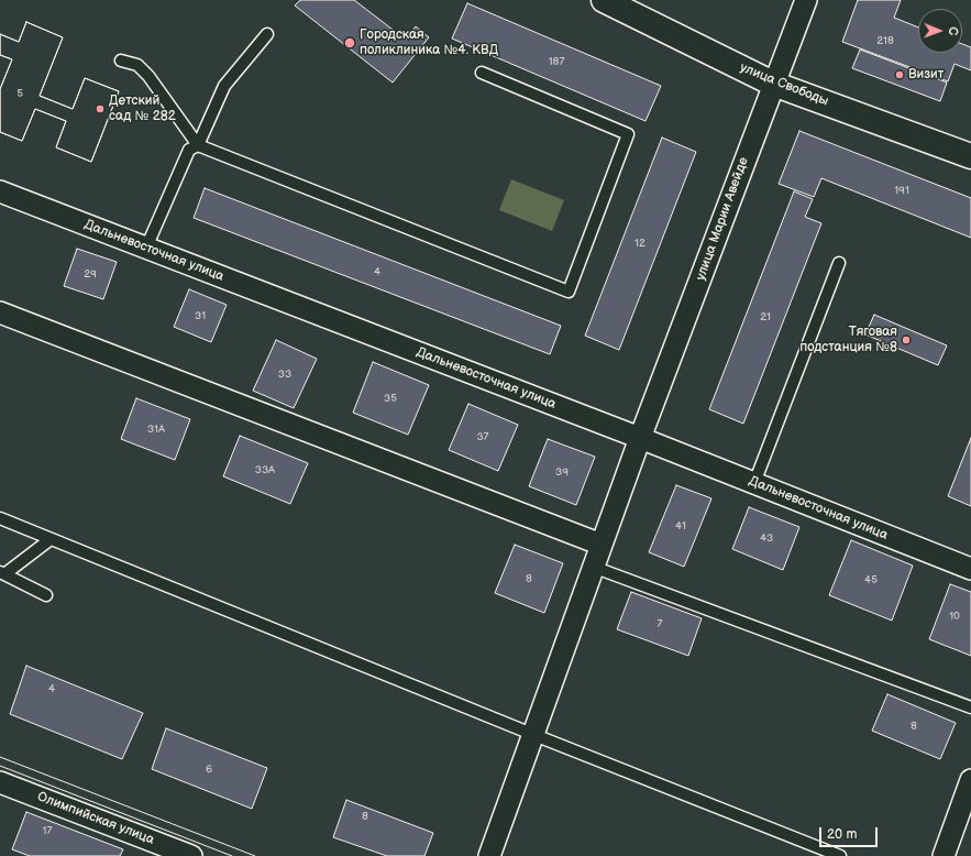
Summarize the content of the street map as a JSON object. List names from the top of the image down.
{
  "streets": {
    "street": [
      "улица Свободы",
      "улица Марии Авейде",
      "Дальневосточная улица",
      "Олимпийская улица"
    ]
  },
  "crossings": [
    ["улица Свободы", "улица Марии Авейде"],
    ["улица Марии Авейде", "Дальневосточная улица"]
  ],
  "places": [
    "Городская поликлиника №4. КВД",
    "Визит",
    "Детский сад № 282",
    "Тяговая подстанция №8"
  ],
  "house_numbers": [
    "218",
    "187",
    "5",
    "191",
    "12",
    "4",
    "29",
    "31",
    "21",
    "33",
    "35",
    "31А",
    "37",
    "33А",
    "39",
    "41",
    "43",
    "8",
    "45",
    "10",
    "7",
    "4",
    "8",
    "6",
    "8",
    "17"
  ],
  "scale_bar": "20 m",
  "north": "right"
}
